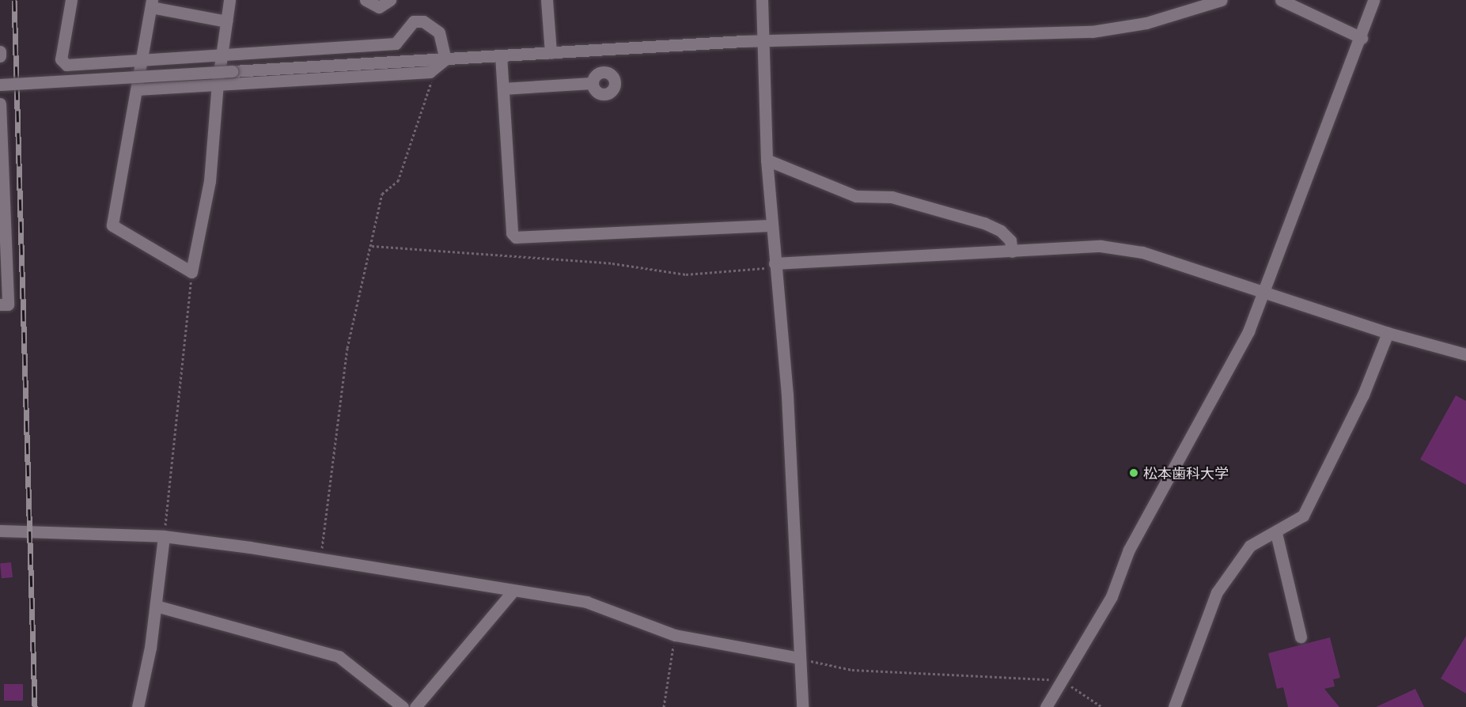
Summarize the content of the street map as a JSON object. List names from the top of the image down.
{
  "places": ["松本歯科大学"]
}
